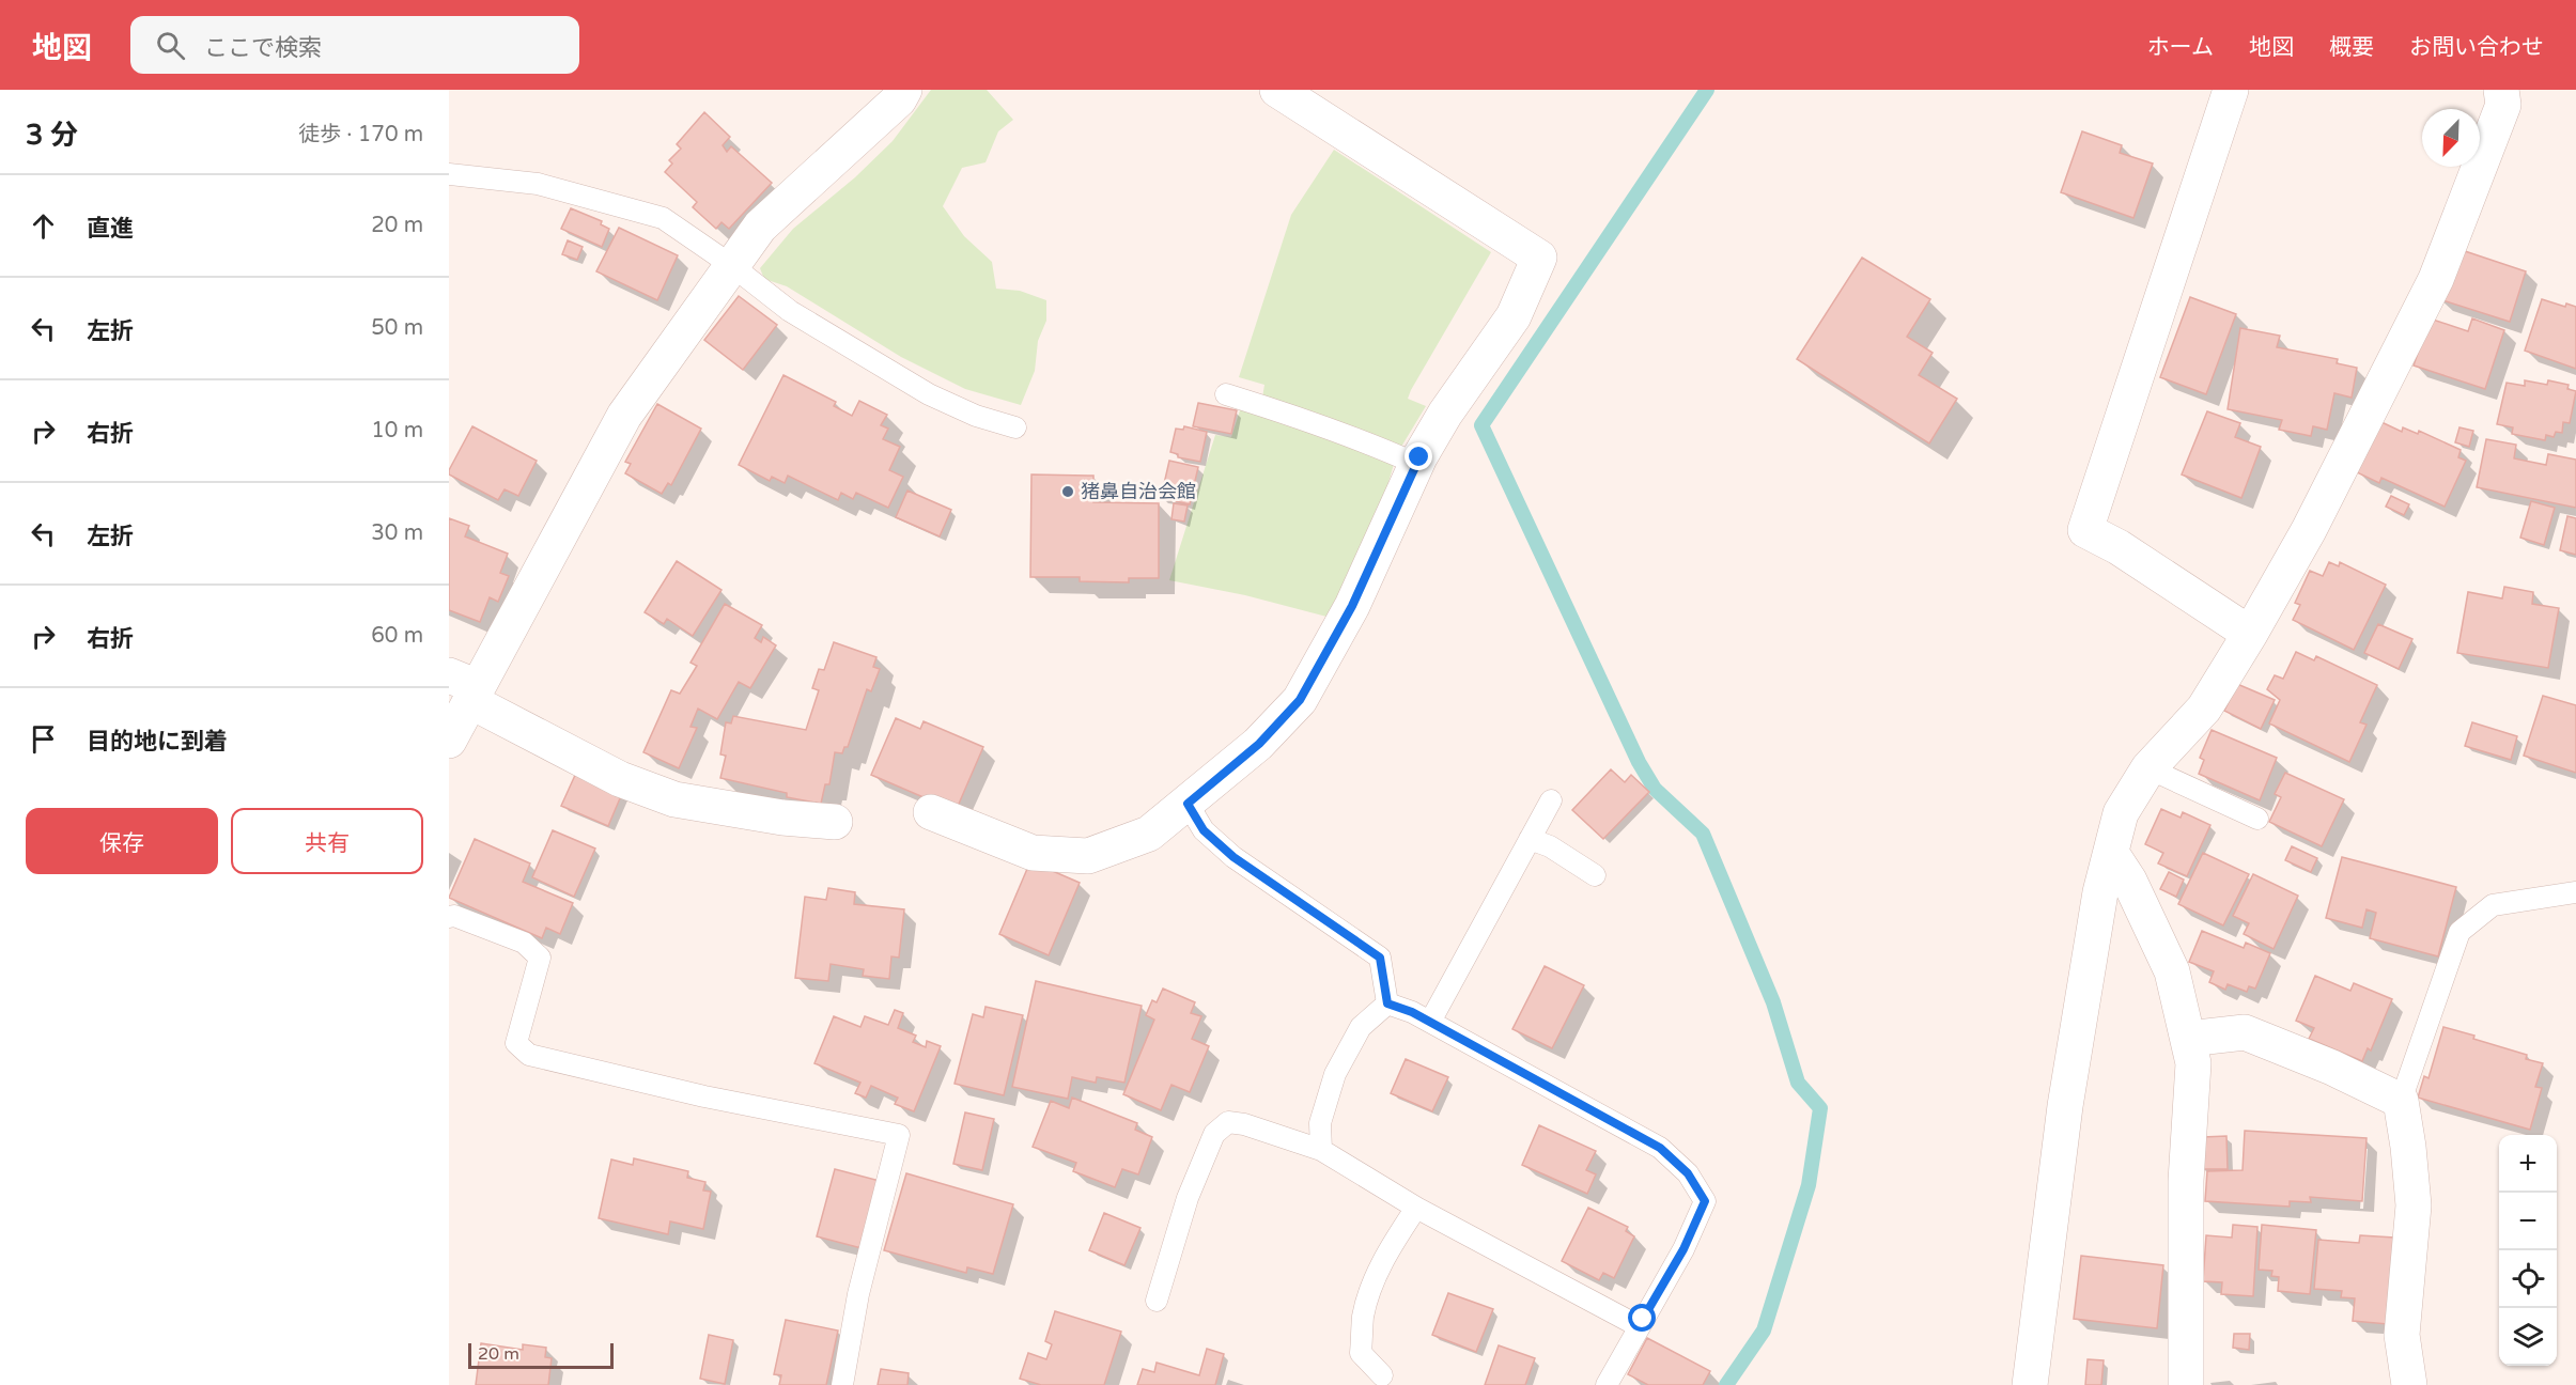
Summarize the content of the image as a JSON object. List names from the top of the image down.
{
  "places": ["猪鼻自治会館"],
  "scale_bar": "20 m",
  "north": "bottom left",
  "page": {
    "header": "地図",
    "search": "ここで検索",
    "nav": [
      "ホーム",
      "地図",
      "概要",
      "お問い合わせ"
    ],
    "heading": ["3 分", "徒歩 · 170 m"],
    "list": [
      ["直進", "20 m"],
      ["左折", "50 m"],
      ["右折", "10 m"],
      ["左折", "30 m"],
      ["右折", "60 m"],
      "目的地に到着"
    ],
    "buttons": ["保存", "共有"],
    "map_buttons": ["+", "−"],
    "scale": "20 m"
  }
}
